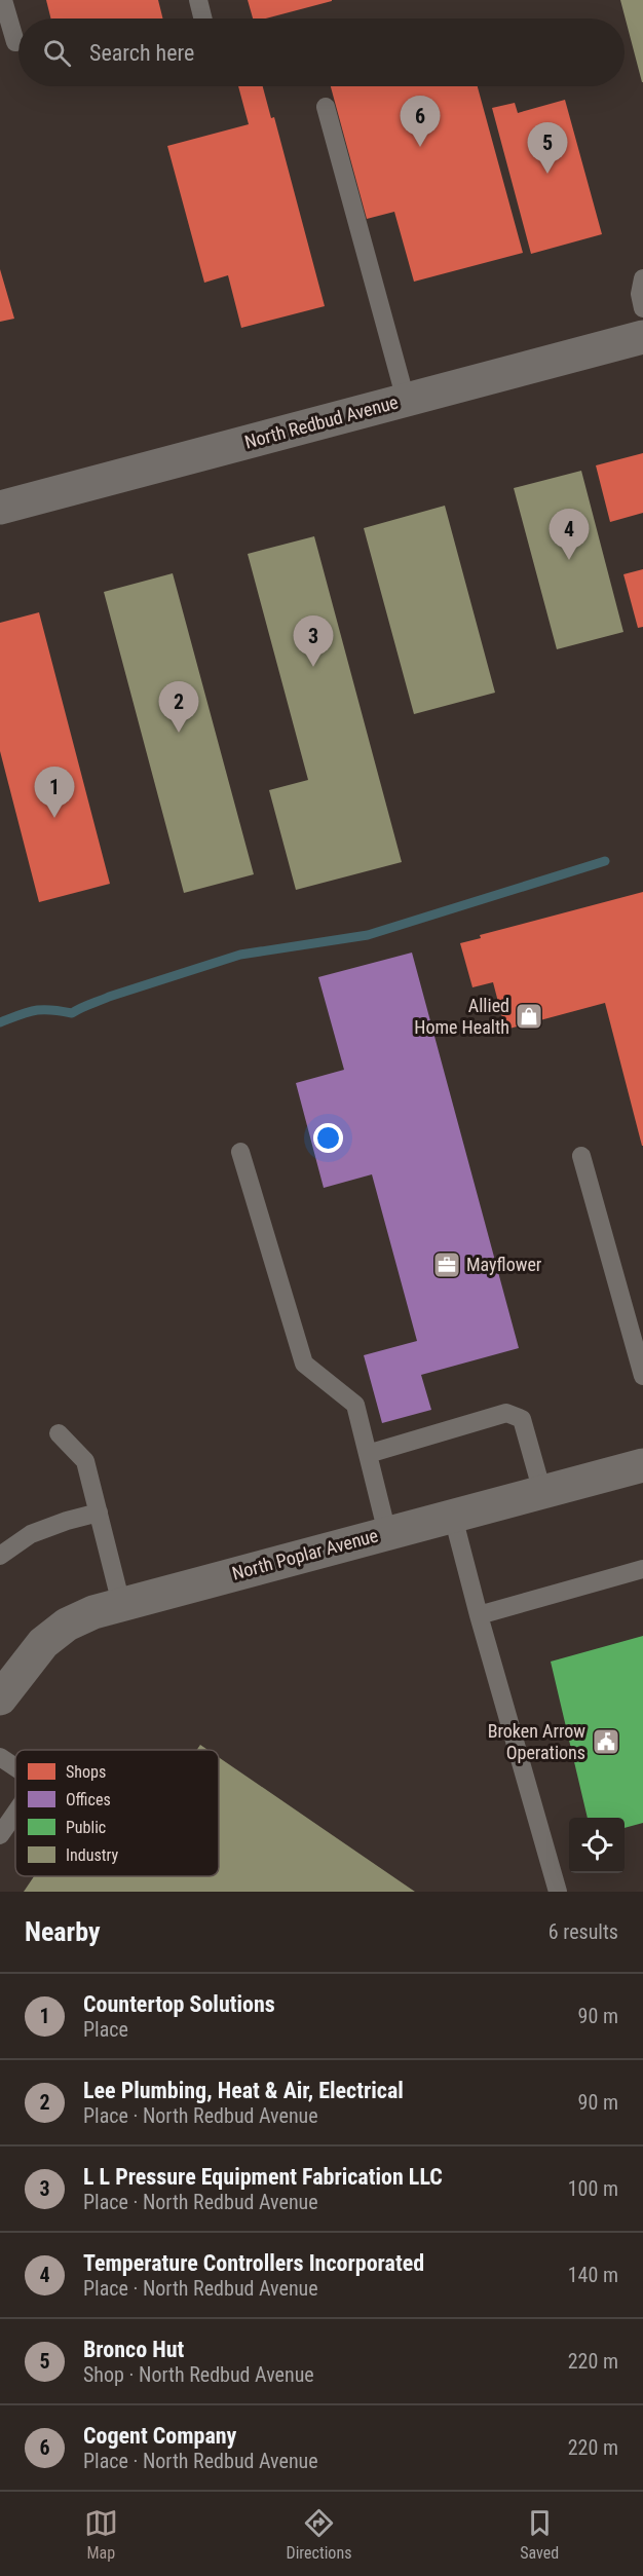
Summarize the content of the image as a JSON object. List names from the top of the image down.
{
  "streets": {
    "street": ["North Redbud Avenue", "North Poplar Avenue"]
  },
  "places": {
    "shop": ["Allied Home Health"],
    "office": ["Mayflower"],
    "public building": ["Broken Arrow Operations"]
  },
  "legend": [
    "Shops",
    "Offices",
    "Public",
    "Industry"
  ],
  "page": {
    "search": "Search here",
    "pins": [
      "6",
      "5",
      "4",
      "3",
      "2",
      "1"
    ],
    "heading": ["Nearby", "6 results"],
    "list": [
      {
        "mark": "1",
        "name": "Countertop Solutions",
        "note": "Place",
        "value": "90 m"
      },
      {
        "mark": "2",
        "name": "Lee Plumbing, Heat & Air, Electrical",
        "note": "Place · North Redbud Avenue",
        "value": "90 m"
      },
      {
        "mark": "3",
        "name": "L L Pressure Equipment Fabrication LLC",
        "note": "Place · North Redbud Avenue",
        "value": "100 m"
      },
      {
        "mark": "4",
        "name": "Temperature Controllers Incorporated",
        "note": "Place · North Redbud Avenue",
        "value": "140 m"
      },
      {
        "mark": "5",
        "name": "Bronco Hut",
        "note": "Shop · North Redbud Avenue",
        "value": "220 m"
      },
      {
        "mark": "6",
        "name": "Cogent Company",
        "note": "Place · North Redbud Avenue",
        "value": "220 m"
      }
    ],
    "nav": ["Map", "Directions", "Saved"]
  }
}
